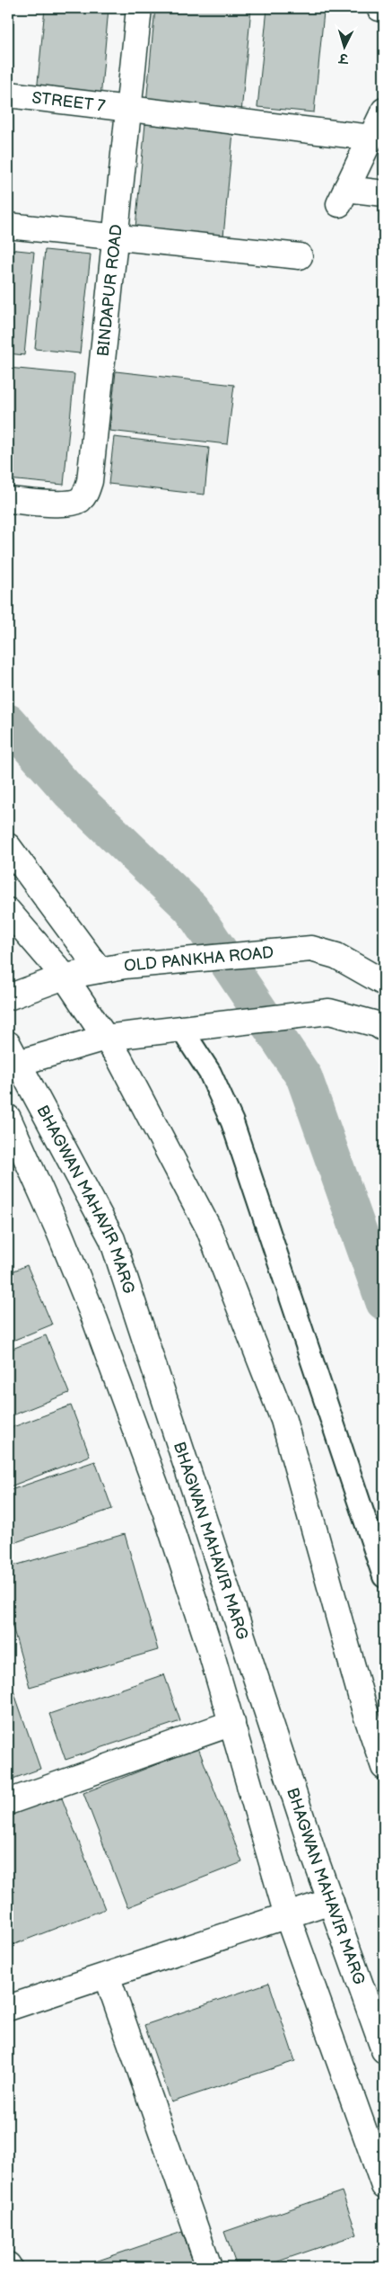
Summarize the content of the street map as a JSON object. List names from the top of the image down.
{
  "streets": {
    "street": [
      "STREET 7",
      "BINDAPUR ROAD",
      "OLD PANKHA ROAD",
      "BHAGWAN MAHAVIR MARG"
    ]
  },
  "crossings": [
    ["STREET 7", "BINDAPUR ROAD"]
  ],
  "north": "bottom"
}
